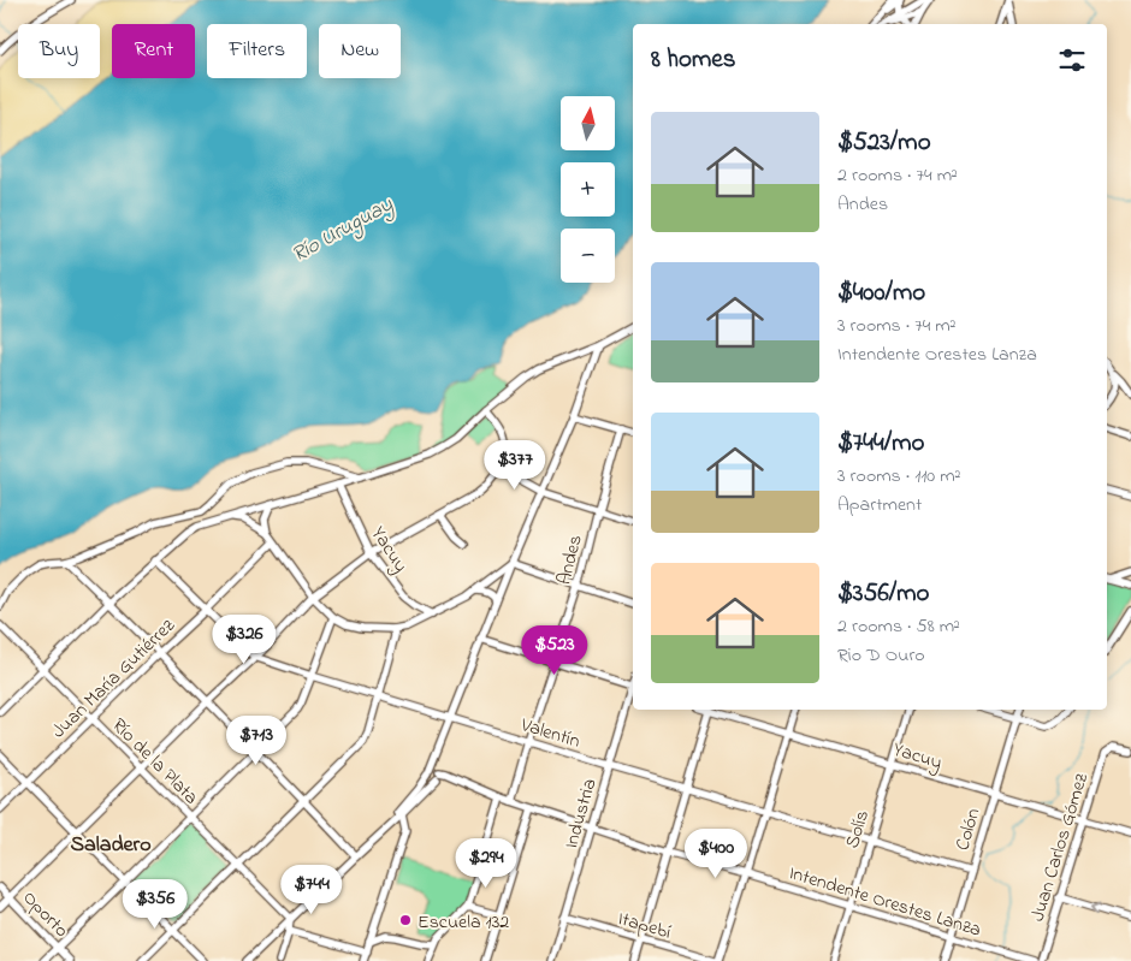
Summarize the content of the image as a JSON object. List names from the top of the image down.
{
  "streets": {
    "street": [
      "Yacuy",
      "Andes",
      "Juan María Gutiérrez",
      "Valentín",
      "Río de la Plata",
      "Industria",
      "Solís",
      "Colón",
      "Juan Carlos Gómez",
      "Intendente Orestes Lanza",
      "Oporto",
      "Itapebí"
    ]
  },
  "crossings": [
    ["Yacuy", "Solís"],
    ["Yacuy", "Colón"],
    ["Yacuy", "Juan Carlos Gómez"],
    ["Andes", "Valentín"],
    ["Andes", "Intendente Orestes Lanza"],
    ["Juan María Gutiérrez", "Valentín"],
    ["Juan María Gutiérrez", "Río de la Plata"],
    ["Valentín", "Industria"],
    ["Valentín", "Solís"],
    ["Valentín", "Colón"],
    ["Industria", "Intendente Orestes Lanza"],
    ["Industria", "Itapebí"],
    ["Solís", "Intendente Orestes Lanza"],
    ["Colón", "Intendente Orestes Lanza"]
  ],
  "districts": ["Saladero"],
  "water": ["Río Uruguay"],
  "places": ["Escuela 132"],
  "north": "top",
  "page": {
    "chip": [
      "Buy",
      "Rent",
      "Filters",
      "New"
    ],
    "heading": "8 homes",
    "map_buttons": ["+", "−"],
    "list": [
      {
        "name": "$523/mo",
        "note": "2 rooms · 74 m² · Andes"
      },
      {
        "name": "$400/mo",
        "note": "3 rooms · 74 m² · Intendente Orestes Lanza"
      },
      {
        "name": "$744/mo",
        "note": "3 rooms · 110 m² · Apartment"
      },
      {
        "name": "$356/mo",
        "note": "2 rooms · 58 m² · Rio D Ouro"
      }
    ],
    "price": [
      "$377",
      "$326",
      "$523",
      "$713",
      "$400",
      "$294",
      "$744",
      "$356"
    ]
  }
}
